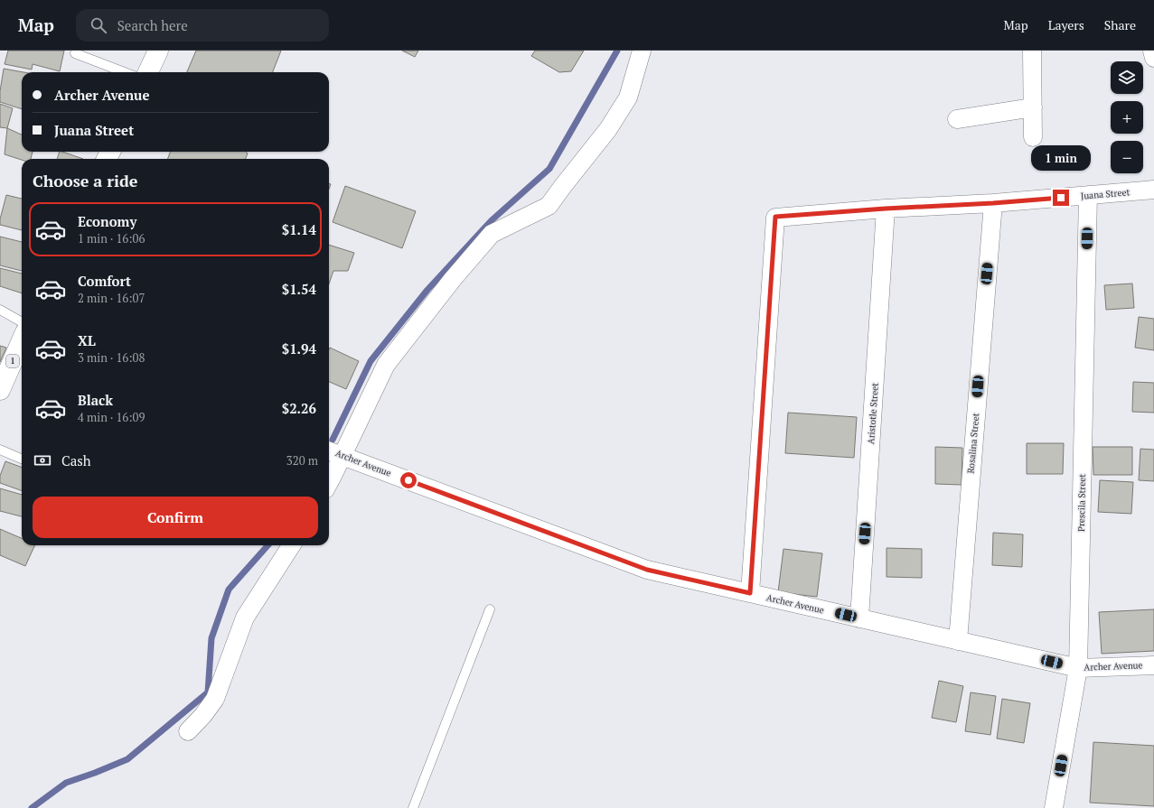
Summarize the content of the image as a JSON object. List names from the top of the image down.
{
  "streets": {
    "highway": ["1"],
    "street": [
      "Juana Street",
      "Aristotle Street",
      "Rosalina Street",
      "Archer Avenue",
      "Prescila Street"
    ]
  },
  "crossings": [
    ["Juana Street", "Aristotle Street"],
    ["Juana Street", "Rosalina Street"],
    ["Juana Street", "Archer Avenue"],
    ["Juana Street", "Prescila Street"],
    ["Aristotle Street", "Archer Avenue"],
    ["Rosalina Street", "Archer Avenue"],
    ["Archer Avenue", "Prescila Street"]
  ],
  "page": {
    "header": "Map",
    "search": "Search here",
    "nav": ["Map", "Layers", "Share"],
    "map_buttons": ["+", "−"],
    "banner": ["Archer Avenue", "Juana Street"],
    "bubble": "1 min",
    "heading": "Choose a ride",
    "list": [
      {
        "name": "Economy",
        "note": "1 min · 16:06",
        "value": "$1.14"
      },
      {
        "name": "Comfort",
        "note": "2 min · 16:07",
        "value": "$1.54"
      },
      {
        "name": "XL",
        "note": "3 min · 16:08",
        "value": "$1.94"
      },
      {
        "name": "Black",
        "note": "4 min · 16:09",
        "value": "$2.26"
      }
    ],
    "pay": ["Cash", "320 m"],
    "buttons": "Confirm"
  }
}
